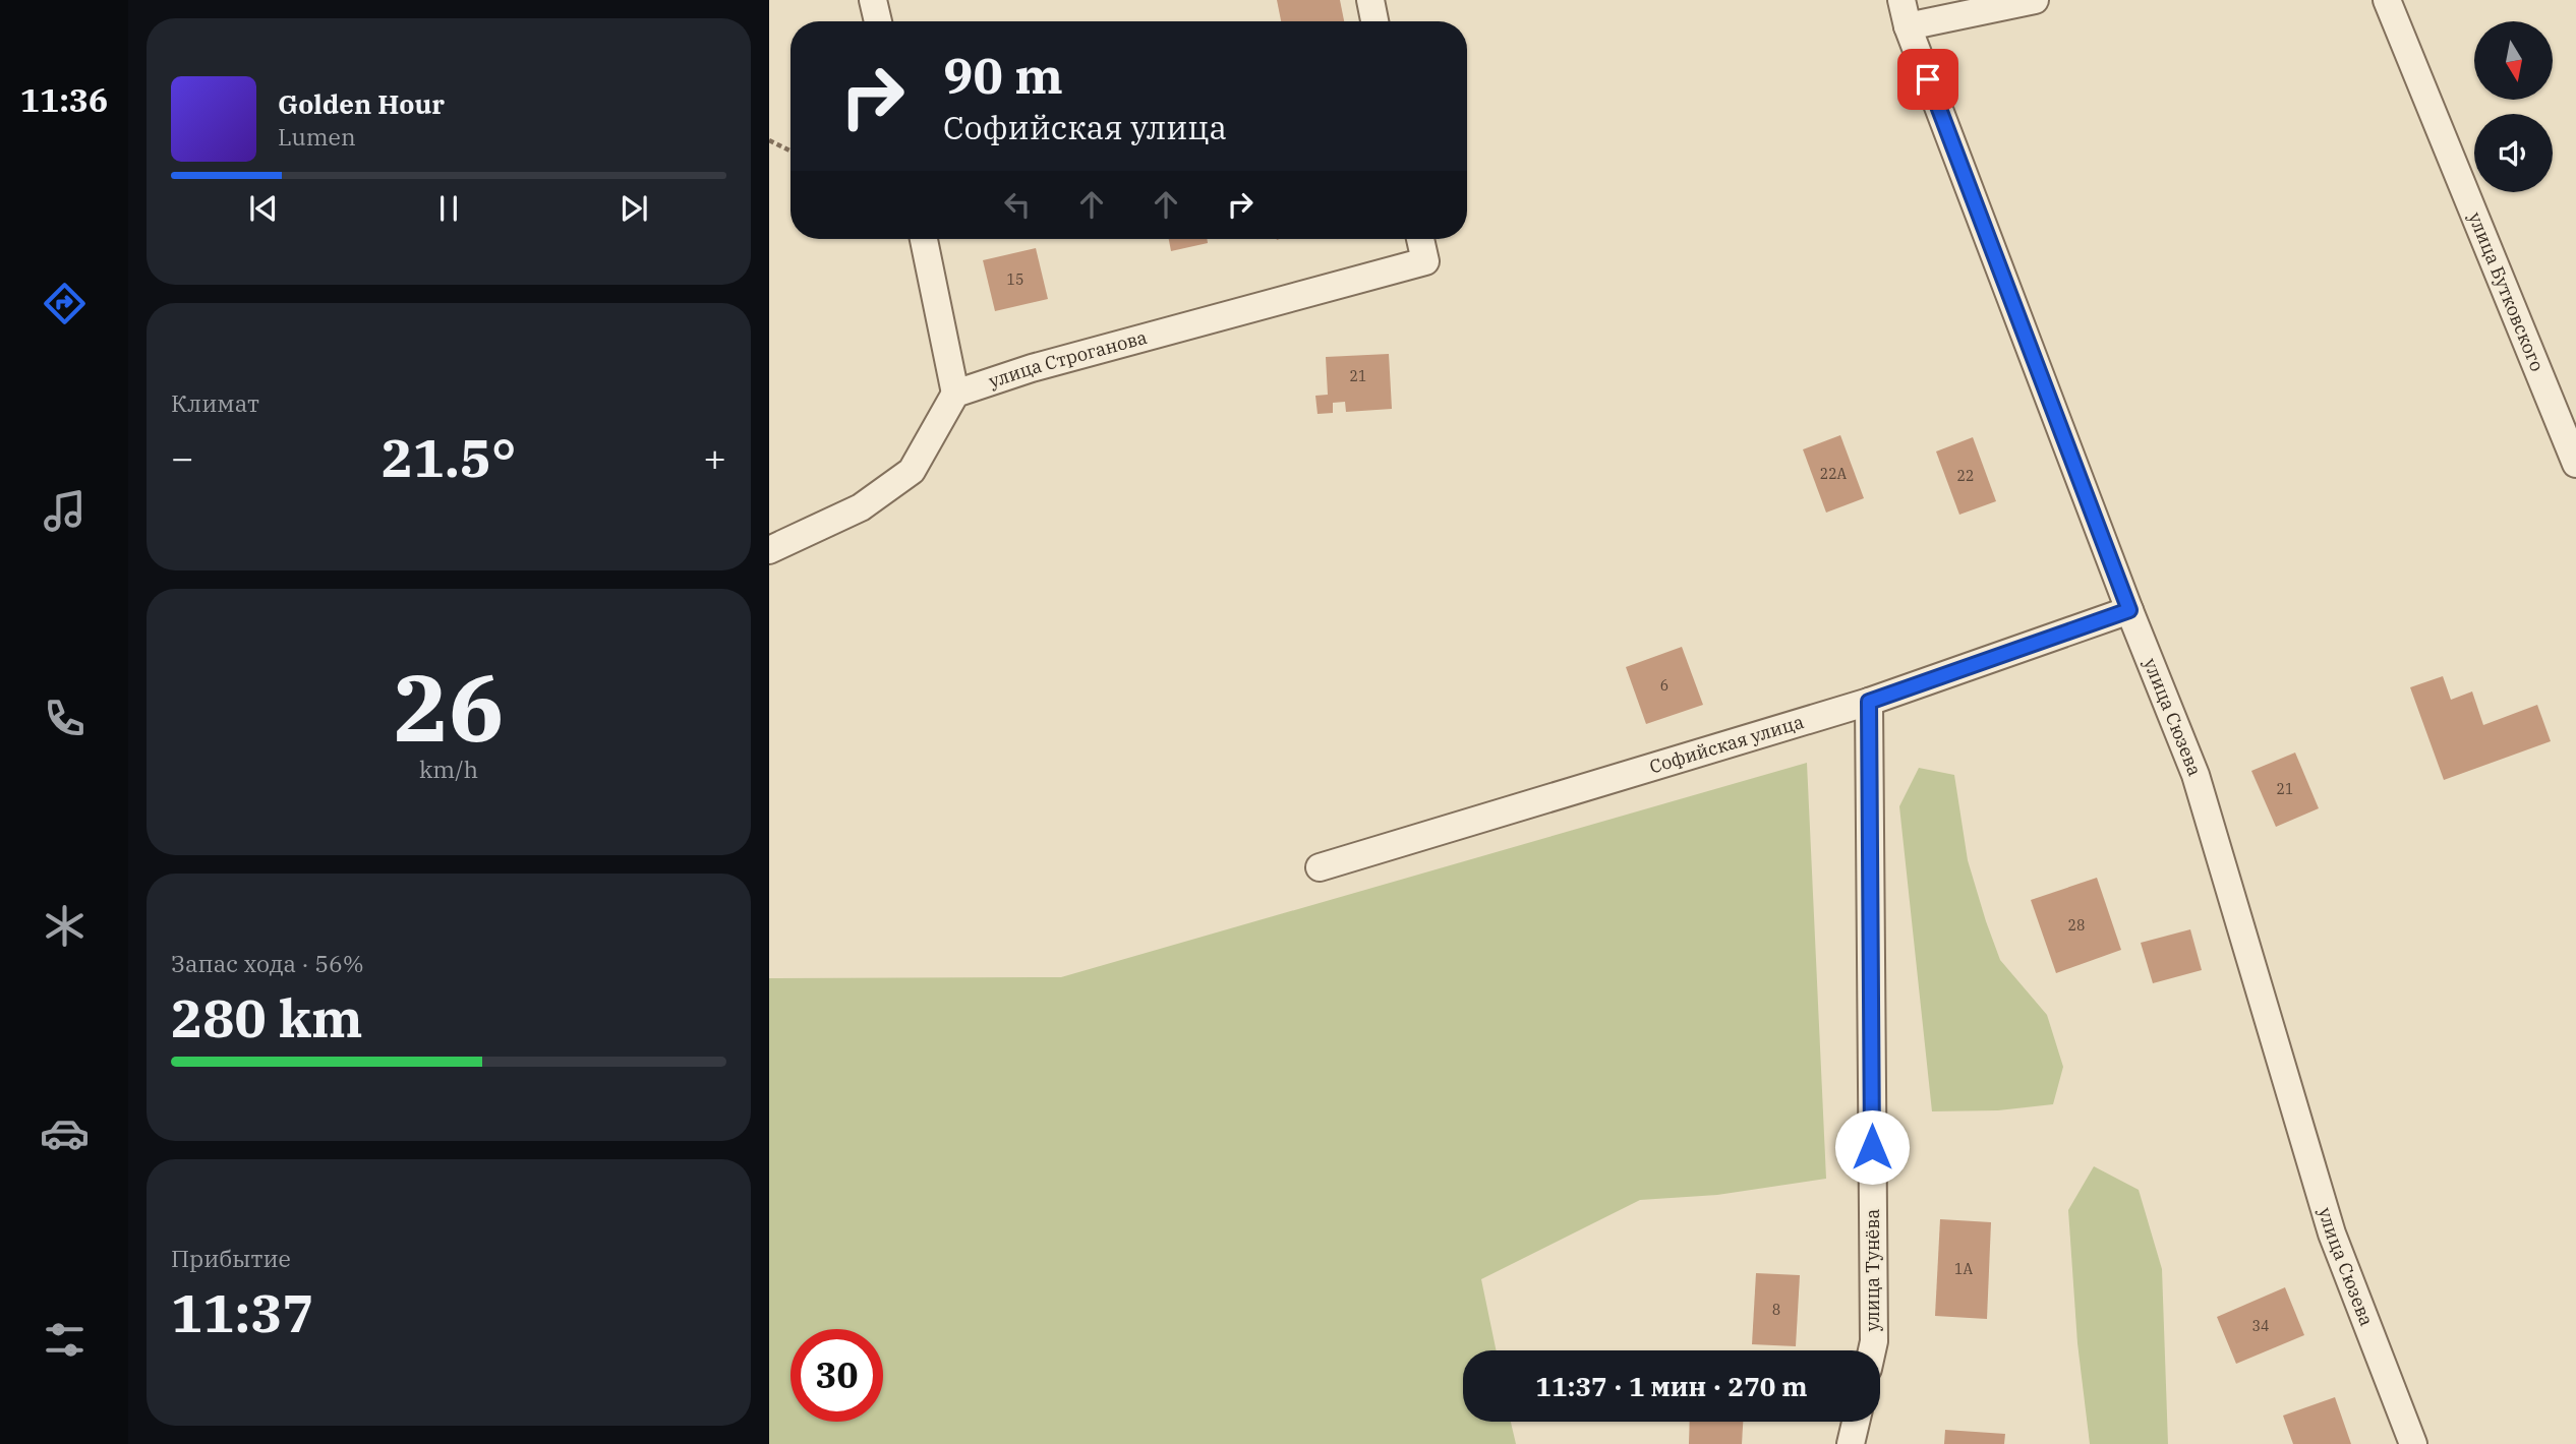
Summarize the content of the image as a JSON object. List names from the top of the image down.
{
  "streets": {
    "street": [
      "улица Бутковского",
      "улица Строганова",
      "улица Сюзева",
      "Софийская улица",
      "улица Тунёва"
    ]
  },
  "crossings": [
    ["улица Сюзева", "Софийская улица"],
    ["Софийская улица", "улица Тунёва"]
  ],
  "house_numbers": [
    "15",
    "21",
    "22А",
    "22",
    "6",
    "21",
    "28",
    "1А",
    "8",
    "34"
  ],
  "north": "bottom",
  "page": {
    "tabs": "11:36",
    "turn": ["90 m", "Софийская улица"],
    "song": ["Golden Hour", "Lumen"],
    "tile": [
      "Климат",
      ["26", "km/h"],
      ["Запас хода · 56%", "280 km"],
      ["Прибытие", "11:37"]
    ],
    "heat": ["−", "21.5°", "+"],
    "limit": "30",
    "trip": "11:37 · 1 мин · 270 m"
  }
}
